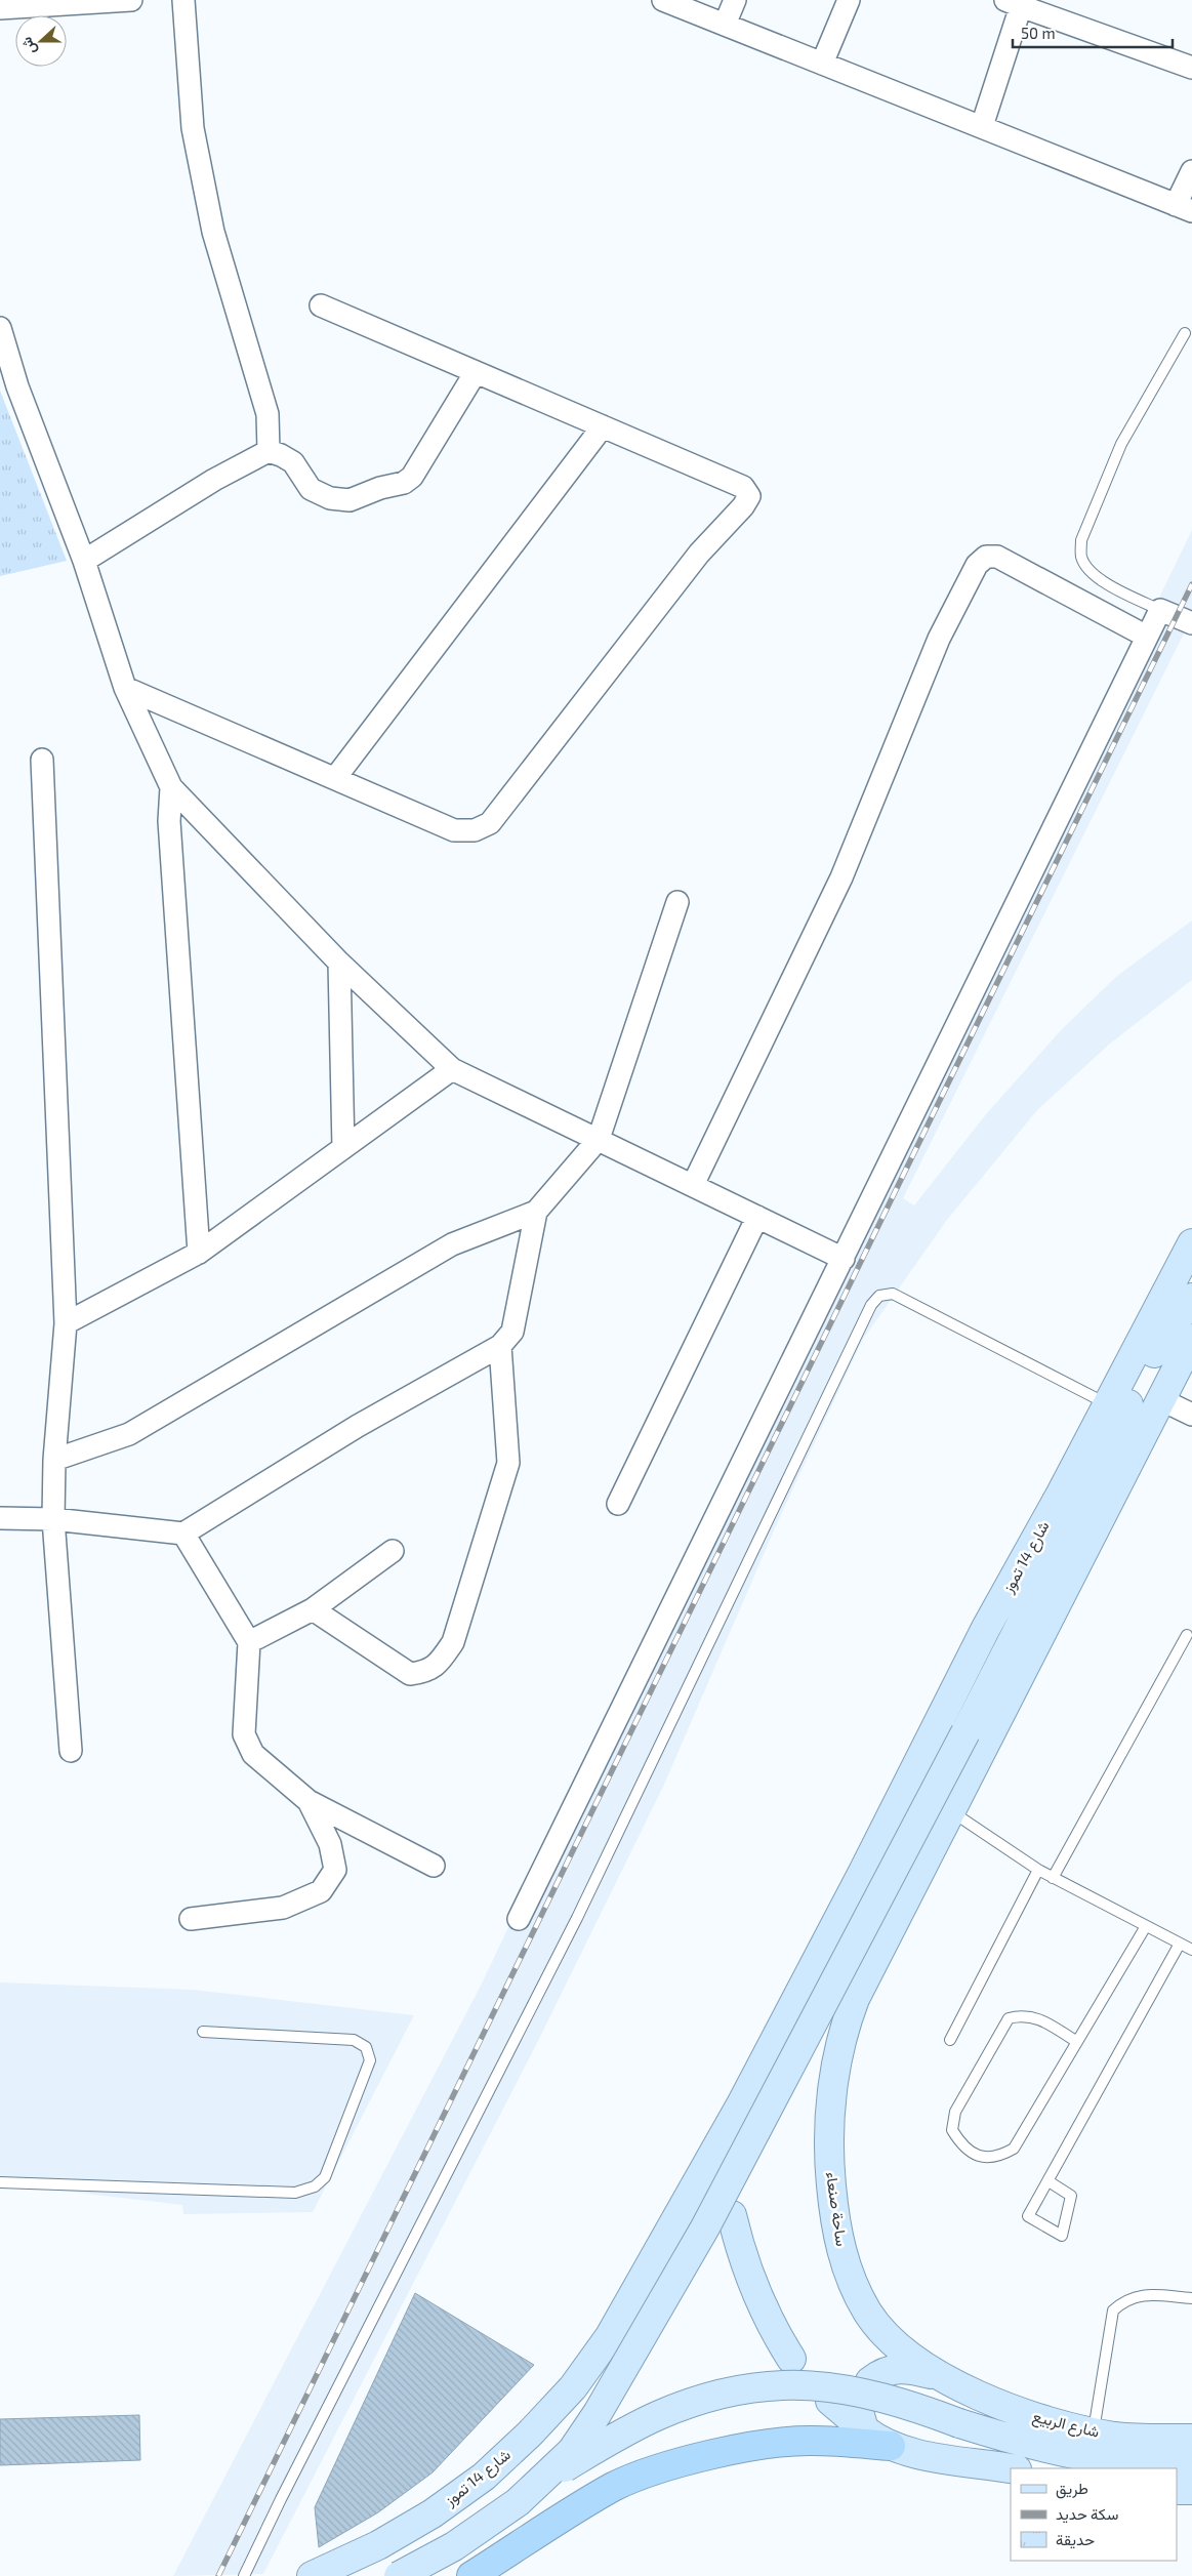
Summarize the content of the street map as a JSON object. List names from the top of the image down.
{
  "streets": {
    "main road": ["شارع 14 تموز", "ساحة صنعاء", "شارع الربيع"]
  },
  "crossings": [
    ["ساحة صنعاء", "شارع الربيع"]
  ],
  "legend": ["طريق", "سكة حديد", "حديقة"],
  "scale_bar": "50 m",
  "north": "left"
}
